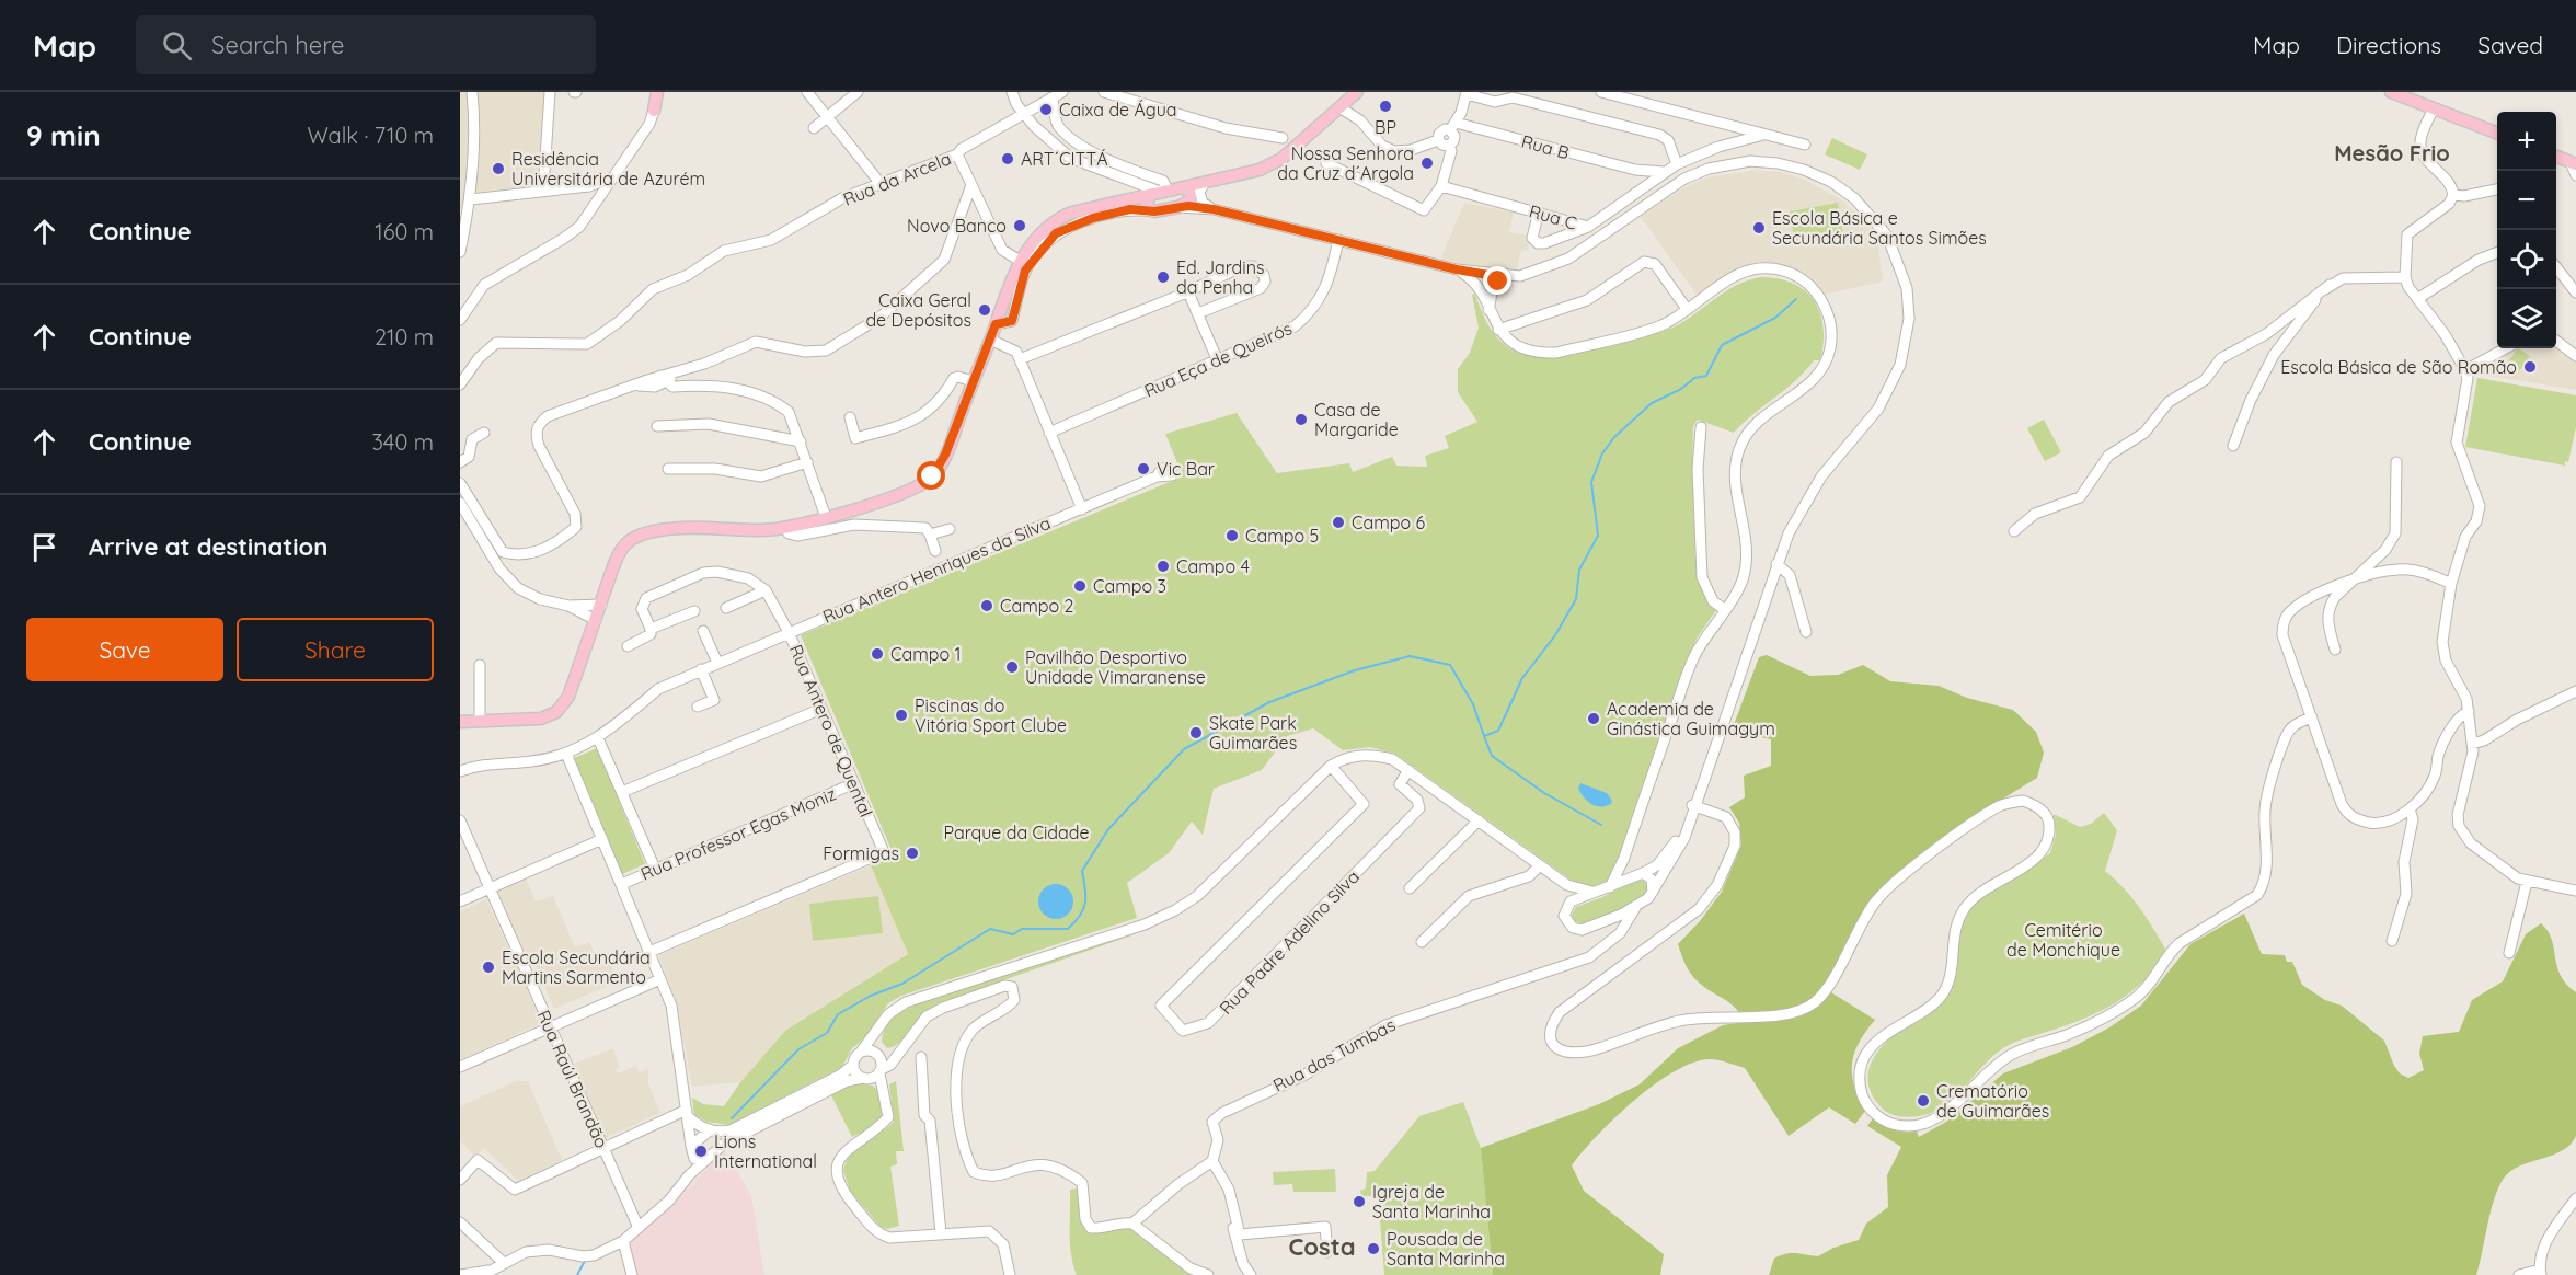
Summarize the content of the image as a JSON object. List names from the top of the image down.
{
  "streets": {
    "street": [
      "Rua B",
      "Rua da Arcela",
      "Rua C",
      "Rua Eça de Queirós",
      "Rua Antero Henriques da Silva",
      "Rua Antero de Quental",
      "Rua Professor Egas Moniz",
      "Rua Padre Adelino Silva",
      "Rua das Tumbas",
      "Rua Raúl Brandão"
    ]
  },
  "crossings": [
    ["Rua B", "Rua C"],
    ["Rua Antero Henriques da Silva", "Rua Antero de Quental"],
    ["Rua Antero de Quental", "Rua Professor Egas Moniz"]
  ],
  "districts": ["Mesão Frio", "Costa"],
  "parks": ["Parque da Cidade", "Cemitério de Monchique"],
  "places": [
    "BP",
    "Caixa de Água",
    "ART´CITTÁ",
    "Nossa Senhora da Cruz d´Argola",
    "Residência Universitária de Azurém",
    "Novo Banco",
    "Escola Básica e Secundária Santos Simões",
    "Ed. Jardins da Penha",
    "Caixa Geral de Depósitos",
    "Escola Básica de São Romão",
    "Casa de Margaride",
    "Vic Bar",
    "Campo 6",
    "Campo 5",
    "Campo 4",
    "Campo 3",
    "Campo 2",
    "Campo 1",
    "Pavilhão Desportivo Unidade Vimaranense",
    "Piscinas do Vitória Sport Clube",
    "Academia de Ginástica Guimagym",
    "Skate Park Guimarães",
    "Formigas",
    "Escola Secundária Martins Sarmento",
    "Crematório de Guimarães",
    "Lions International",
    "Igreja de Santa Marinha",
    "Pousada de Santa Marinha"
  ],
  "page": {
    "header": "Map",
    "search": "Search here",
    "nav": ["Map", "Directions", "Saved"],
    "heading": ["9 min", "Walk · 710 m"],
    "map_buttons": ["+", "−"],
    "list": [
      ["Continue", "160 m"],
      ["Continue", "210 m"],
      ["Continue", "340 m"],
      "Arrive at destination"
    ],
    "buttons": ["Save", "Share"]
  }
}
